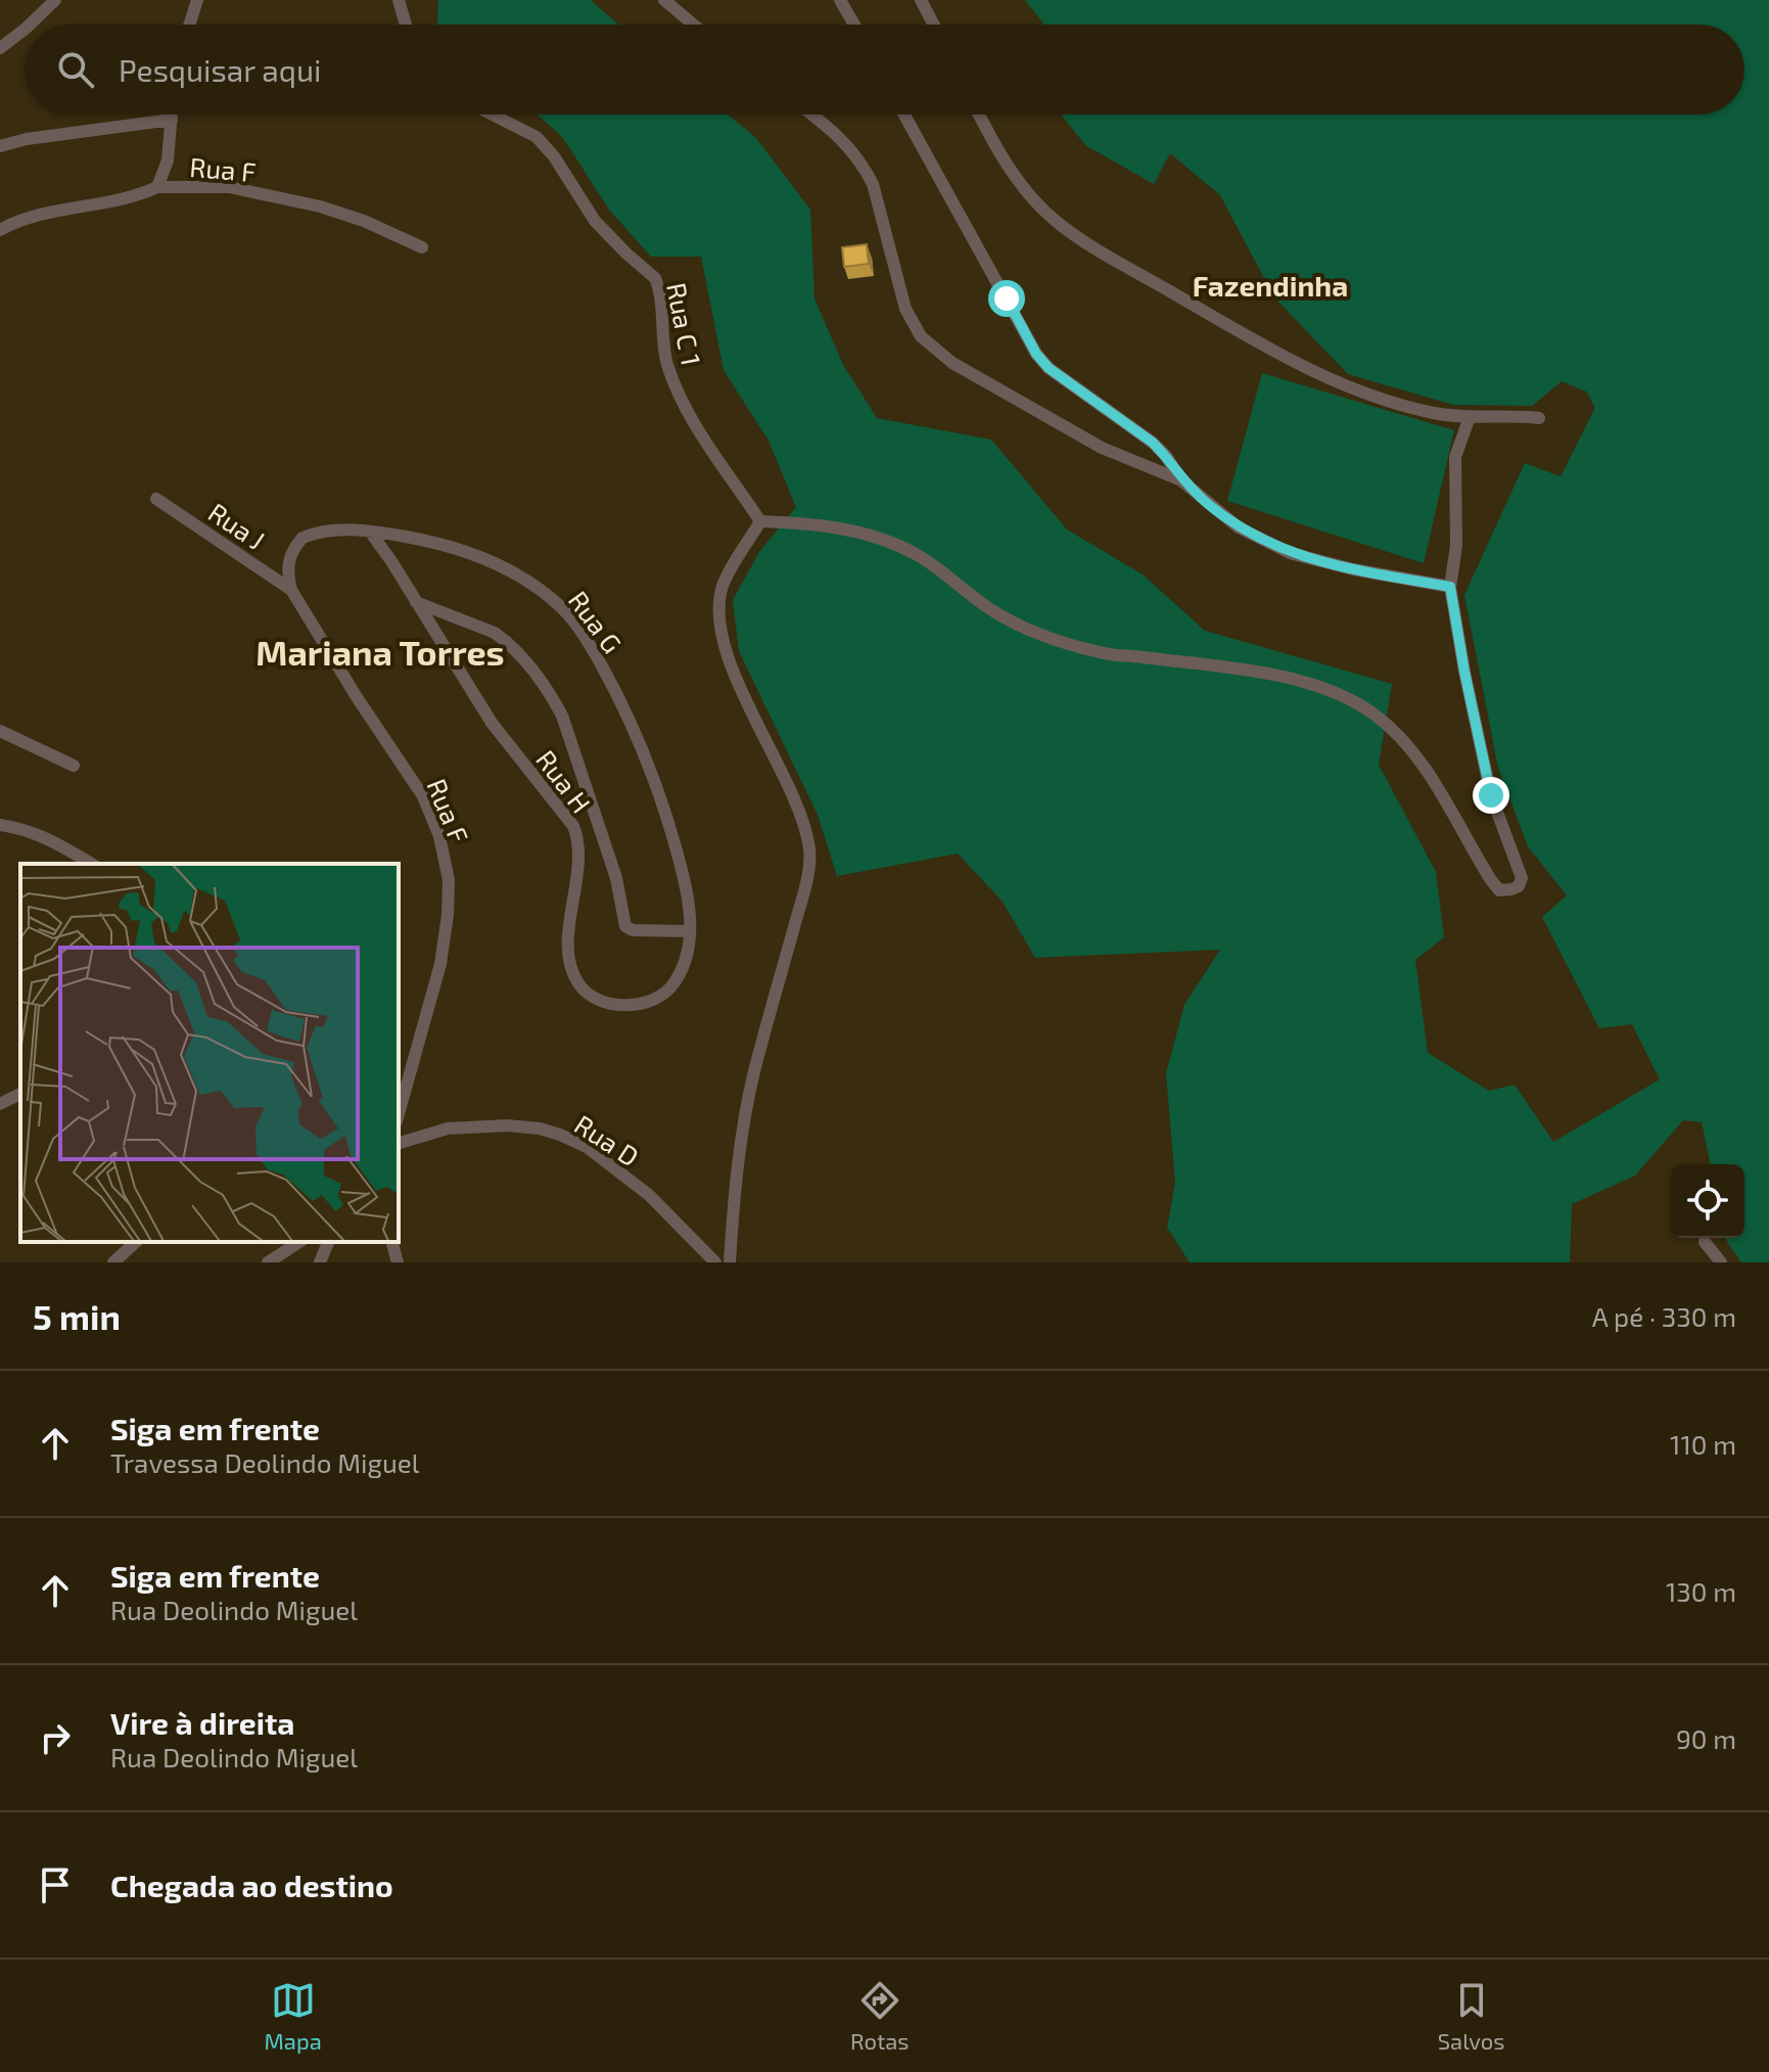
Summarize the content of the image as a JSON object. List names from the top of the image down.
{
  "streets": {
    "street": [
      "Rua F",
      "Rua C 1",
      "Rua J",
      "Rua G",
      "Rua H",
      "Rua D"
    ]
  },
  "crossings": [
    ["Rua F", "Rua J"],
    ["Rua F", "Rua G"],
    ["Rua J", "Rua G"],
    ["Rua G", "Rua H"]
  ],
  "districts": ["Fazendinha", "Mariana Torres"],
  "page": {
    "search": "Pesquisar aqui",
    "heading": ["5 min", "A pé · 330 m"],
    "list": [
      ["Siga em frente", "Travessa Deolindo Miguel", "110 m"],
      ["Siga em frente", "Rua Deolindo Miguel", "130 m"],
      ["Vire à direita", "Rua Deolindo Miguel", "90 m"],
      "Chegada ao destino"
    ],
    "nav": ["Mapa", "Rotas", "Salvos"]
  }
}
